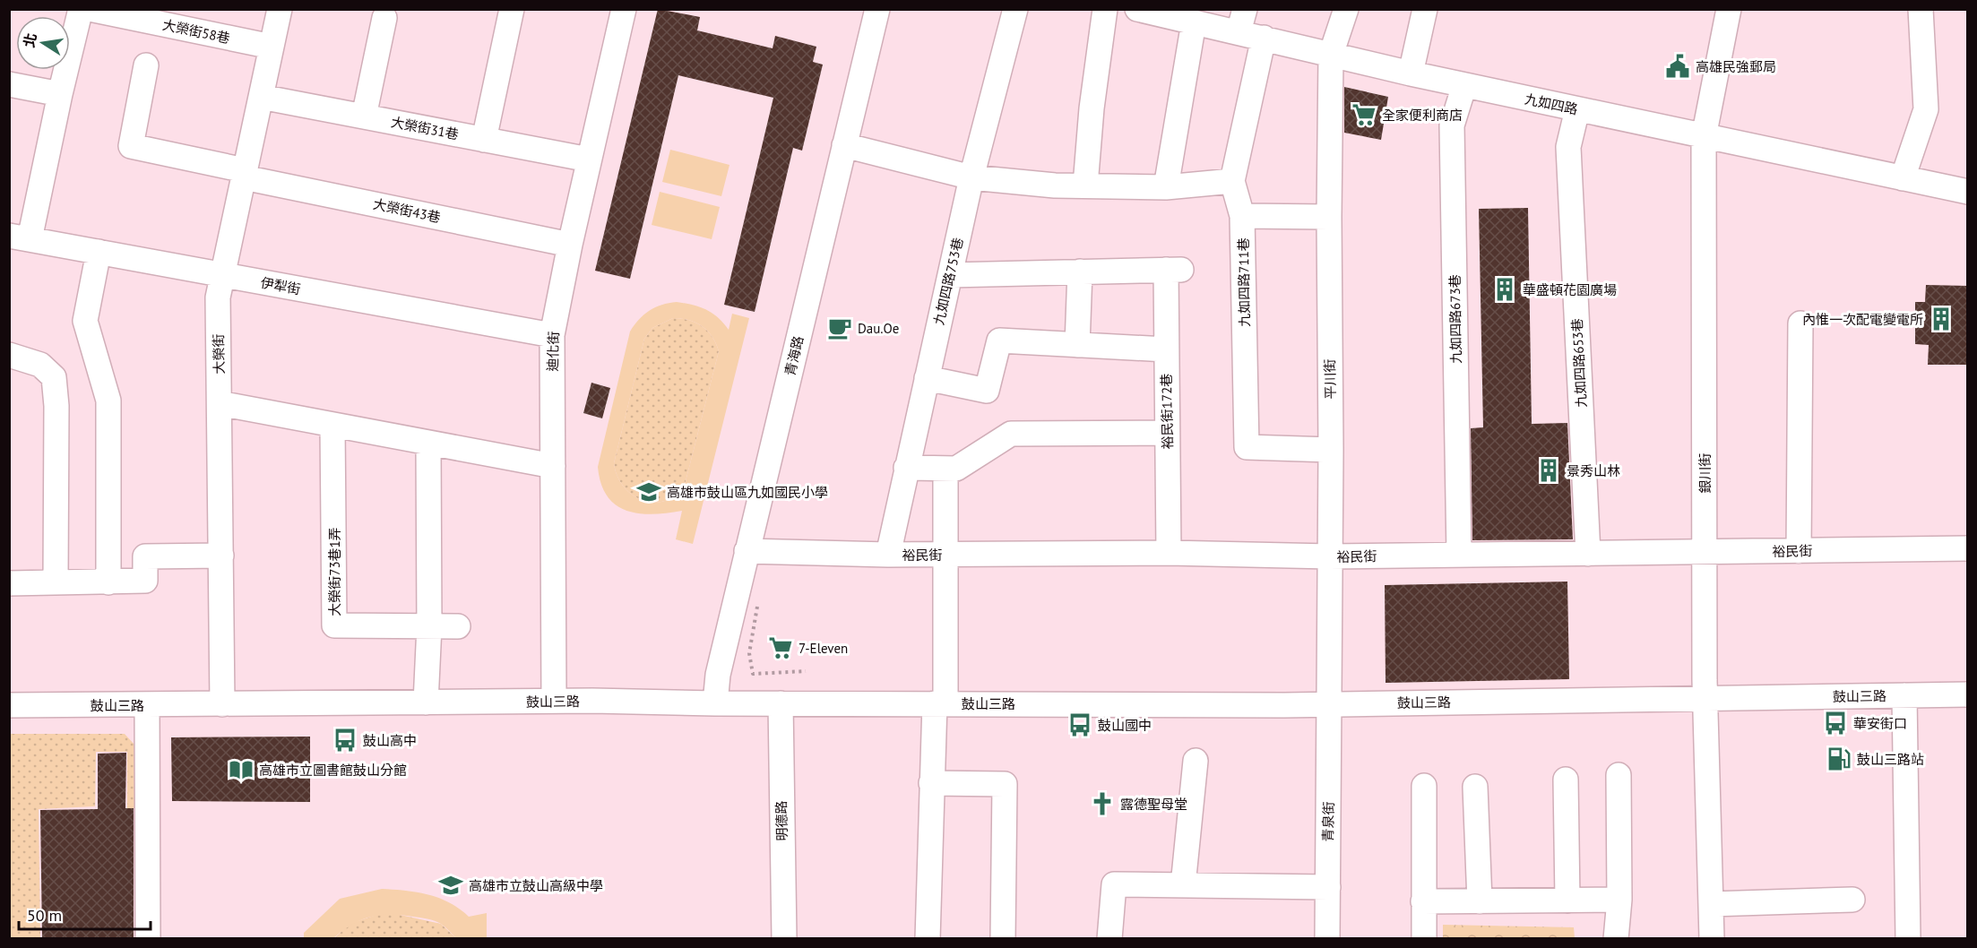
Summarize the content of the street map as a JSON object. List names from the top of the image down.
{
  "streets": {
    "street": [
      "大榮街58巷",
      "九如四路",
      "大榮街31巷",
      "大榮街43巷",
      "九如四路753巷",
      "九如四路711巷",
      "伊犁街",
      "九如四路673巷",
      "迪化街",
      "大榮街",
      "青海路",
      "九如四路653巷",
      "平川街",
      "裕民街172巷",
      "銀川街",
      "裕民街",
      "大榮街73巷1弄",
      "鼓山三路",
      "明德路",
      "青泉街"
    ]
  },
  "crossings": [
    ["大榮街58巷", "大榮街"],
    ["九如四路", "九如四路711巷"],
    ["九如四路", "九如四路673巷"],
    ["九如四路", "九如四路653巷"],
    ["九如四路", "平川街"],
    ["九如四路", "銀川街"],
    ["大榮街31巷", "迪化街"],
    ["大榮街31巷", "大榮街"],
    ["大榮街43巷", "迪化街"],
    ["大榮街43巷", "大榮街"],
    ["九如四路753巷", "裕民街"],
    ["九如四路711巷", "平川街"],
    ["伊犁街", "迪化街"],
    ["伊犁街", "大榮街"],
    ["九如四路673巷", "裕民街"],
    ["迪化街", "鼓山三路"],
    ["大榮街", "鼓山三路"],
    ["青海路", "裕民街"],
    ["青海路", "鼓山三路"],
    ["九如四路653巷", "裕民街"],
    ["平川街", "裕民街"],
    ["平川街", "鼓山三路"],
    ["平川街", "青泉街"],
    ["裕民街172巷", "裕民街"],
    ["銀川街", "裕民街"],
    ["銀川街", "鼓山三路"],
    ["鼓山三路", "明德路"],
    ["鼓山三路", "青泉街"]
  ],
  "places": {
    "public building": ["高雄民強郵局"],
    "supermarket": ["全家便利商店", "7-Eleven"],
    "building": ["華盛頓花園廣場", "內惟一次配電變電所", "景秀山林"],
    "cafe": ["Dau.Oe"],
    "school or university": ["高雄市鼓山區九如國民小學", "高雄市立鼓山高級中學"],
    "bus stop": ["華安街口", "鼓山國中", "鼓山高中"],
    "fuel station": ["鼓山三路站"],
    "library": ["高雄市立圖書館鼓山分館"],
    "church": ["露德聖母堂"]
  },
  "scale_bar": "50 m",
  "north": "left"
}
